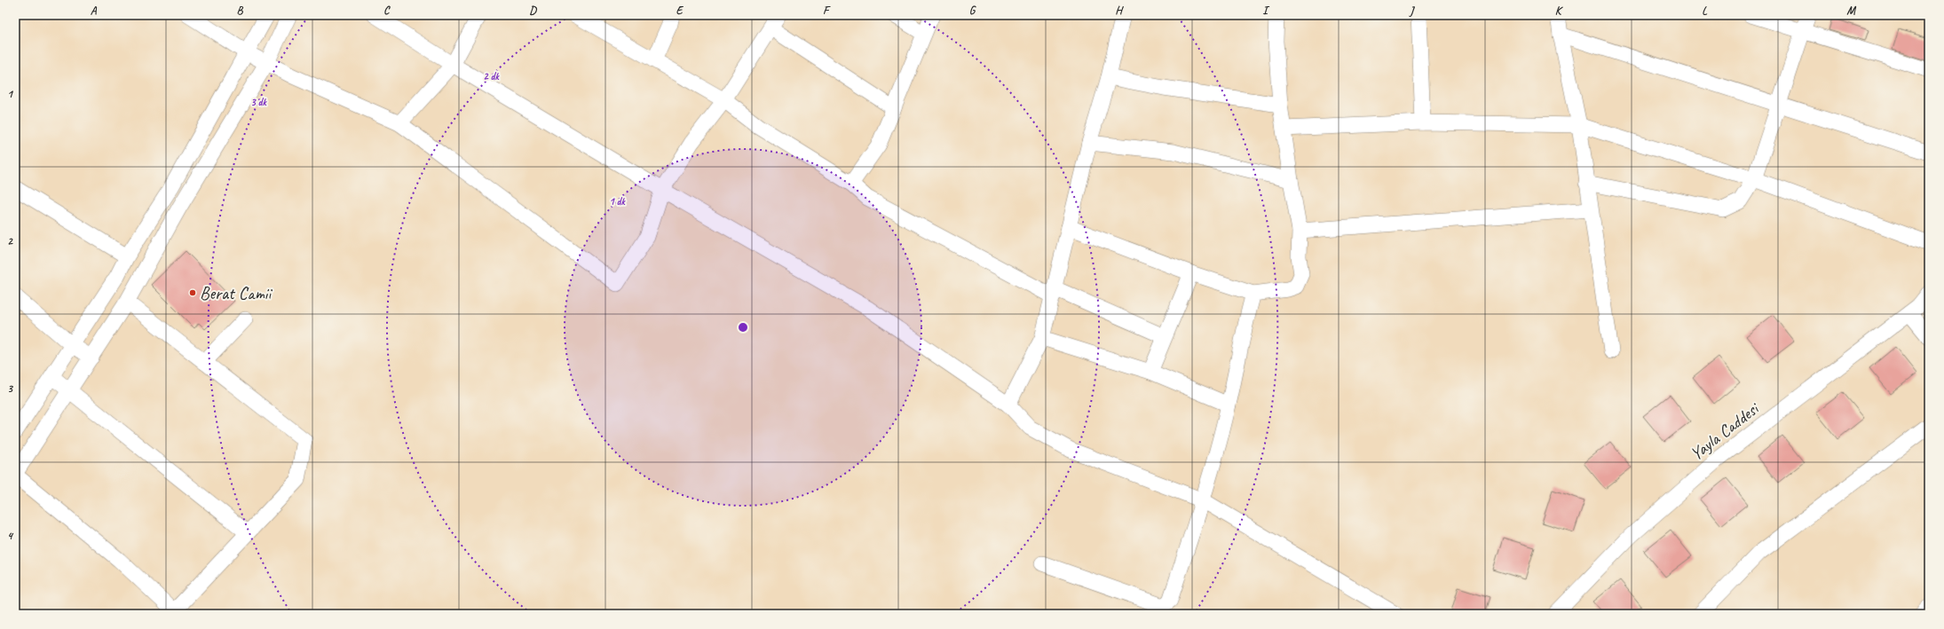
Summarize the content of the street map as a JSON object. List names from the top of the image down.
{
  "streets": {
    "street": ["Yayla Caddesi"]
  },
  "places": ["Berat Camii"],
  "grid": {
    "columns": [
      "A",
      "B",
      "C",
      "D",
      "E",
      "F",
      "G",
      "H",
      "I",
      "J",
      "K",
      "L",
      "M"
    ],
    "rows": [
      "1",
      "2",
      "3",
      "4"
    ]
  },
  "rings": ["2 dk", "3 dk", "1 dk"]
}
